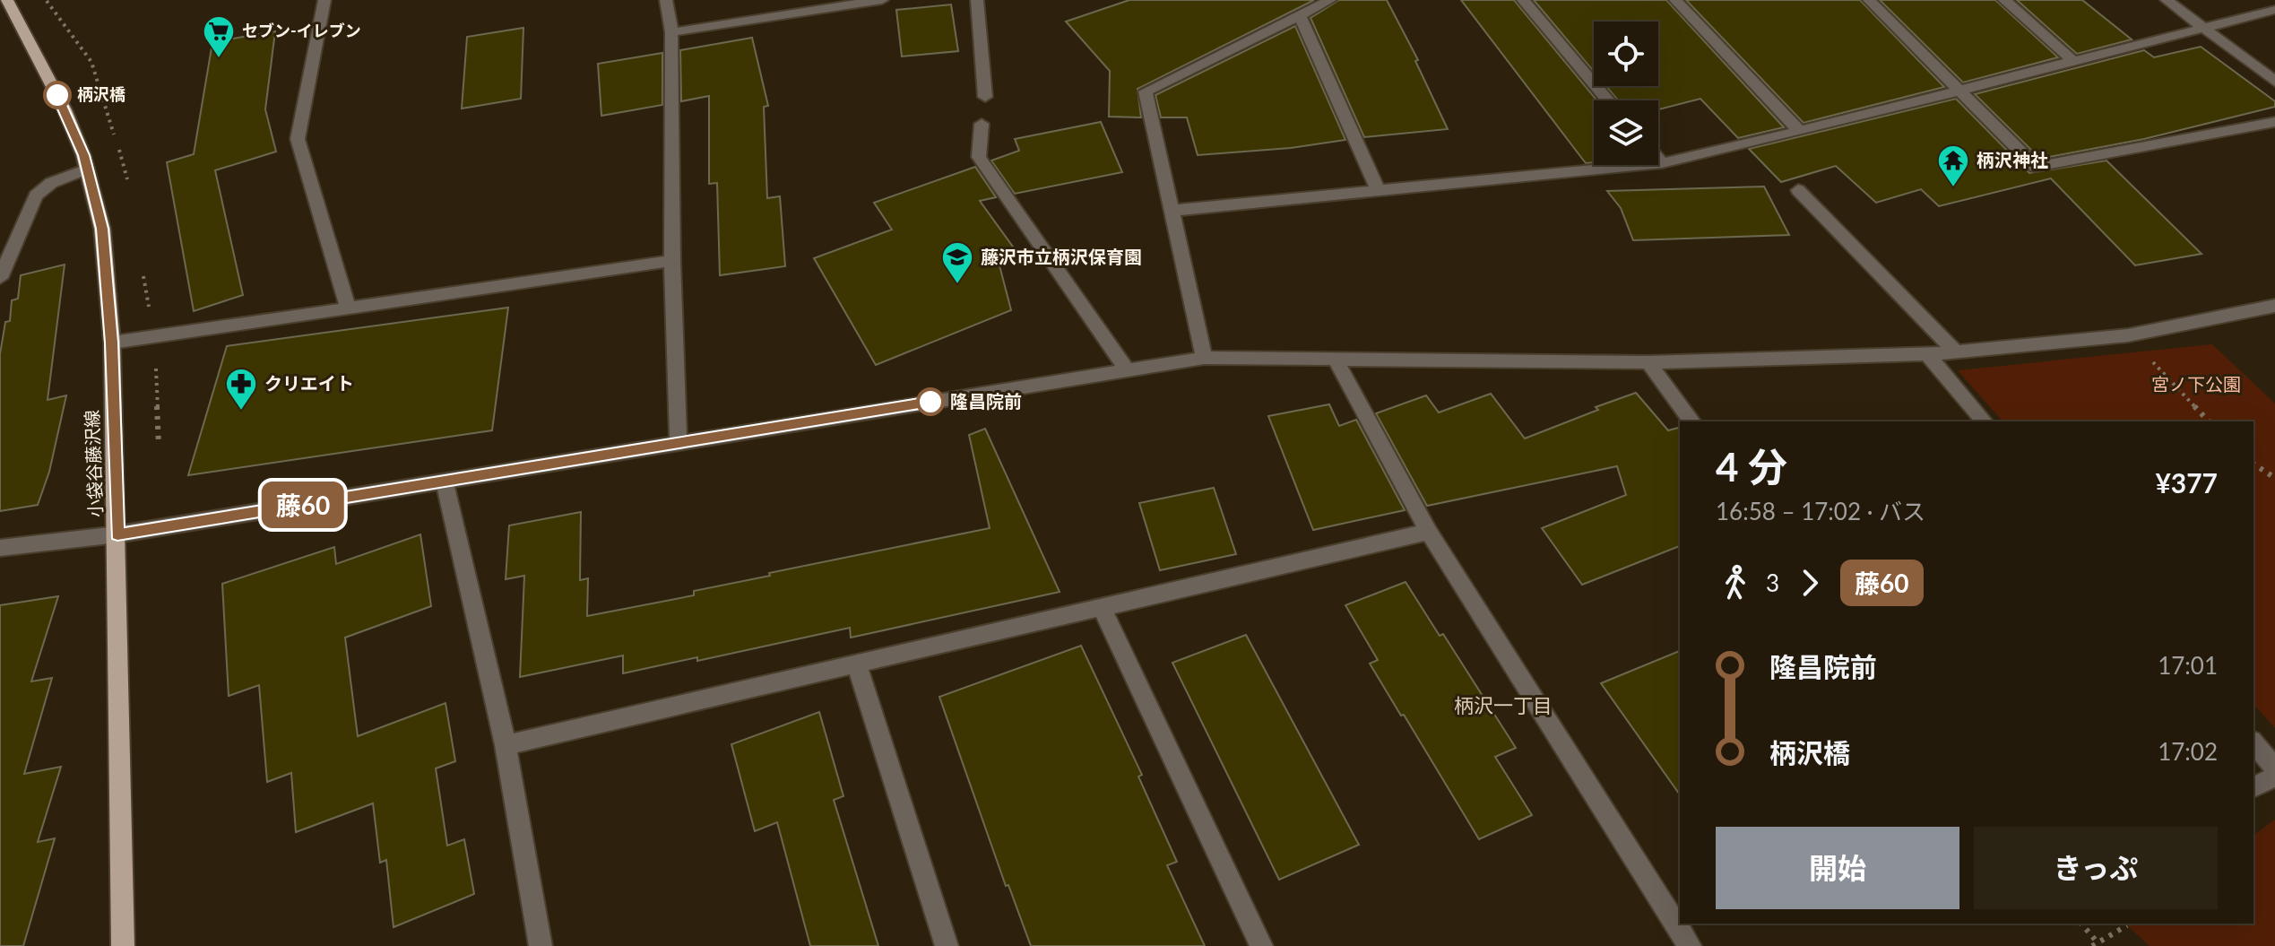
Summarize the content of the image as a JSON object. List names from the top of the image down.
{
  "streets": {
    "main road": ["小袋谷藤沢線"]
  },
  "districts": ["柄沢一丁目"],
  "parks": ["宮ノ下公園"],
  "places": {
    "supermarket": ["セブン-イレブン"],
    "other": ["柄沢橋", "隆昌院前"],
    "temple": ["柄沢神社"],
    "school or university": ["藤沢市立柄沢保育園"],
    "pharmacy": ["クリエイト"]
  },
  "lines": ["bus line 藤60"],
  "page": {
    "on_map": "藤60",
    "heading": ["4 分", "16:58 – 17:02 · バス", "¥377"],
    "legs": ["3", "藤60"],
    "list": [
      {
        "name": "隆昌院前",
        "value": "17:01"
      },
      {
        "name": "柄沢橋",
        "value": "17:02"
      }
    ],
    "buttons": ["開始", "きっぷ"]
  }
}
